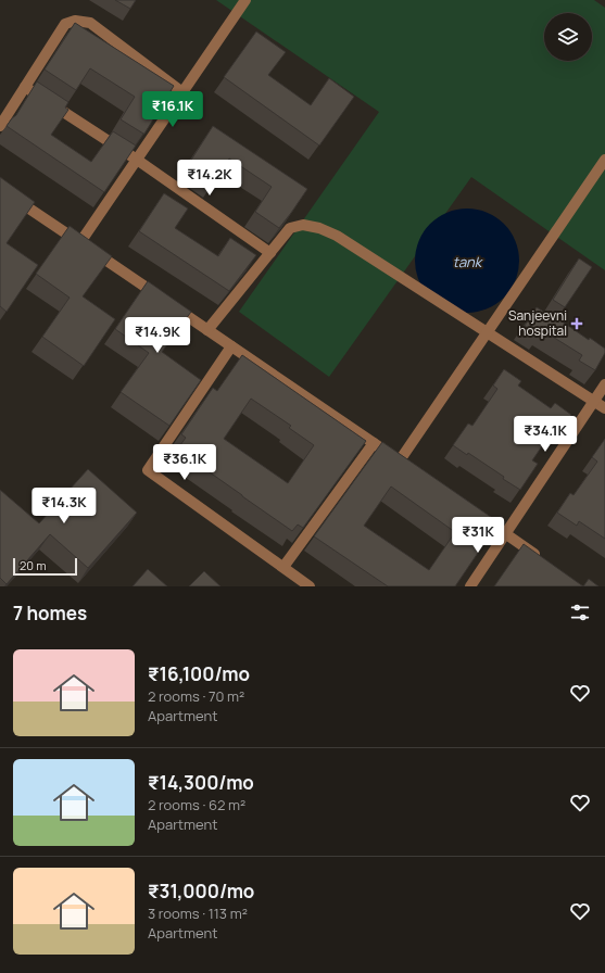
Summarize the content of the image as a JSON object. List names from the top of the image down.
{
  "water": ["tank"],
  "places": {
    "health": ["Sanjeevni hospital"]
  },
  "scale_bar": "20 m",
  "page": {
    "price": [
      "₹16.1K",
      "₹14.2K",
      "₹14.9K",
      "₹34.1K",
      "₹36.1K",
      "₹14.3K",
      "₹31K"
    ],
    "scale": "20 m",
    "heading": "7 homes",
    "list": [
      {
        "name": "₹16,100/mo",
        "note": "2 rooms · 70 m² · Apartment"
      },
      {
        "name": "₹14,300/mo",
        "note": "2 rooms · 62 m² · Apartment"
      },
      {
        "name": "₹31,000/mo",
        "note": "3 rooms · 113 m² · Apartment"
      }
    ]
  }
}
